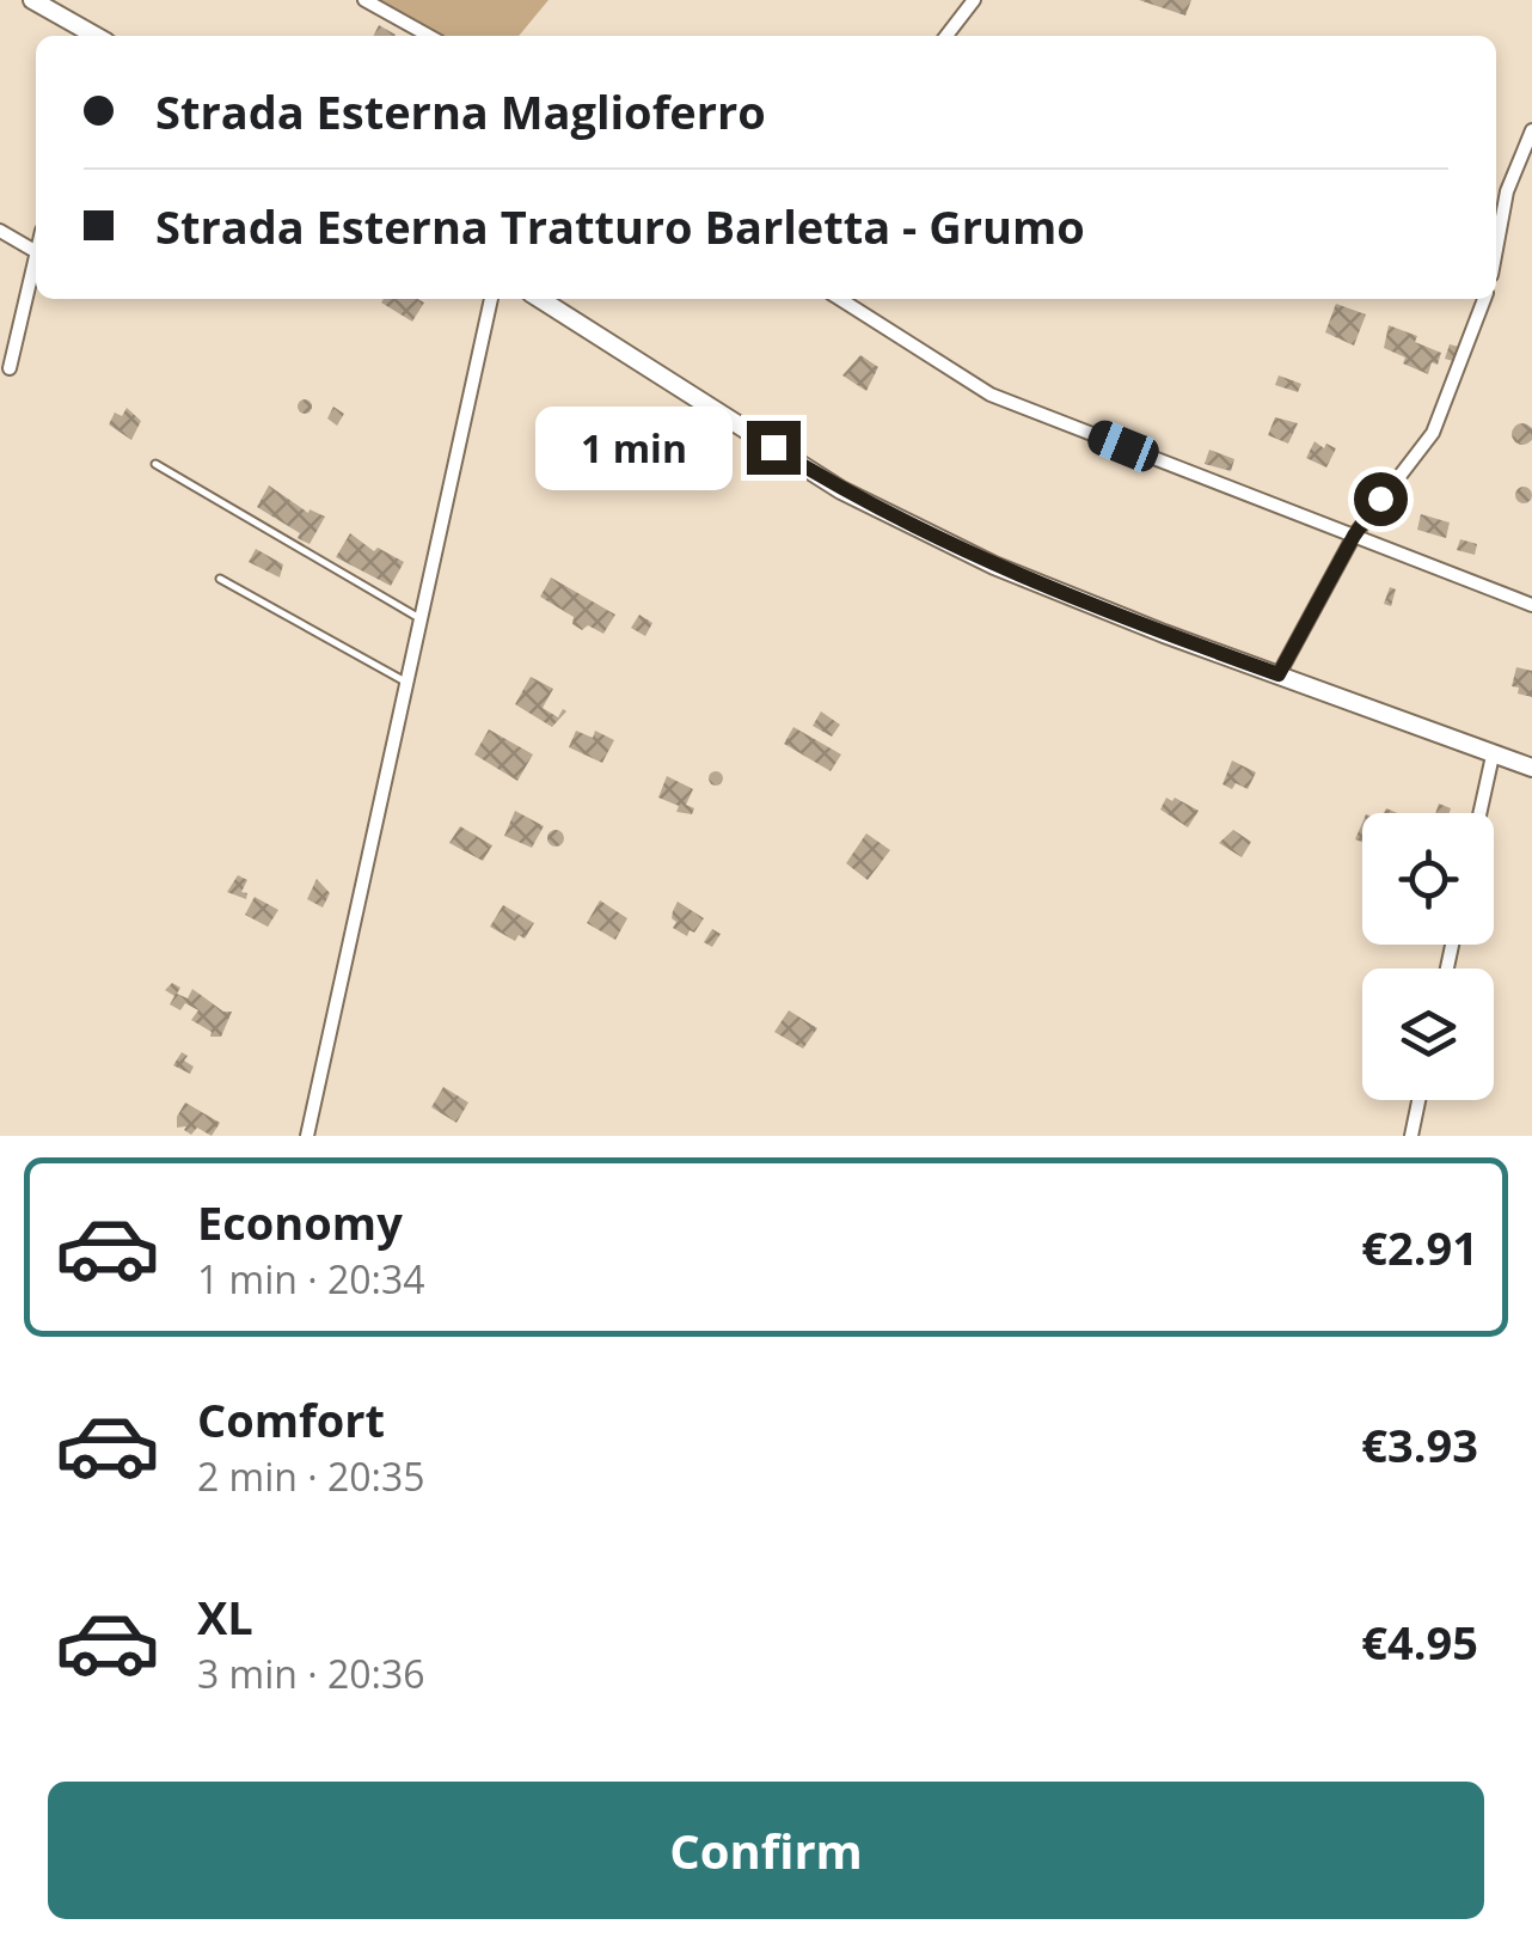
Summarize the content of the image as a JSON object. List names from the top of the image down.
{
  "page": {
    "banner": ["Strada Esterna Maglioferro", "Strada Esterna Tratturo Barletta - Grumo"],
    "bubble": "1 min",
    "list": [
      {
        "name": "Economy",
        "note": "1 min · 20:34",
        "value": "€2.91"
      },
      {
        "name": "Comfort",
        "note": "2 min · 20:35",
        "value": "€3.93"
      },
      {
        "name": "XL",
        "note": "3 min · 20:36",
        "value": "€4.95"
      }
    ],
    "buttons": "Confirm"
  }
}
